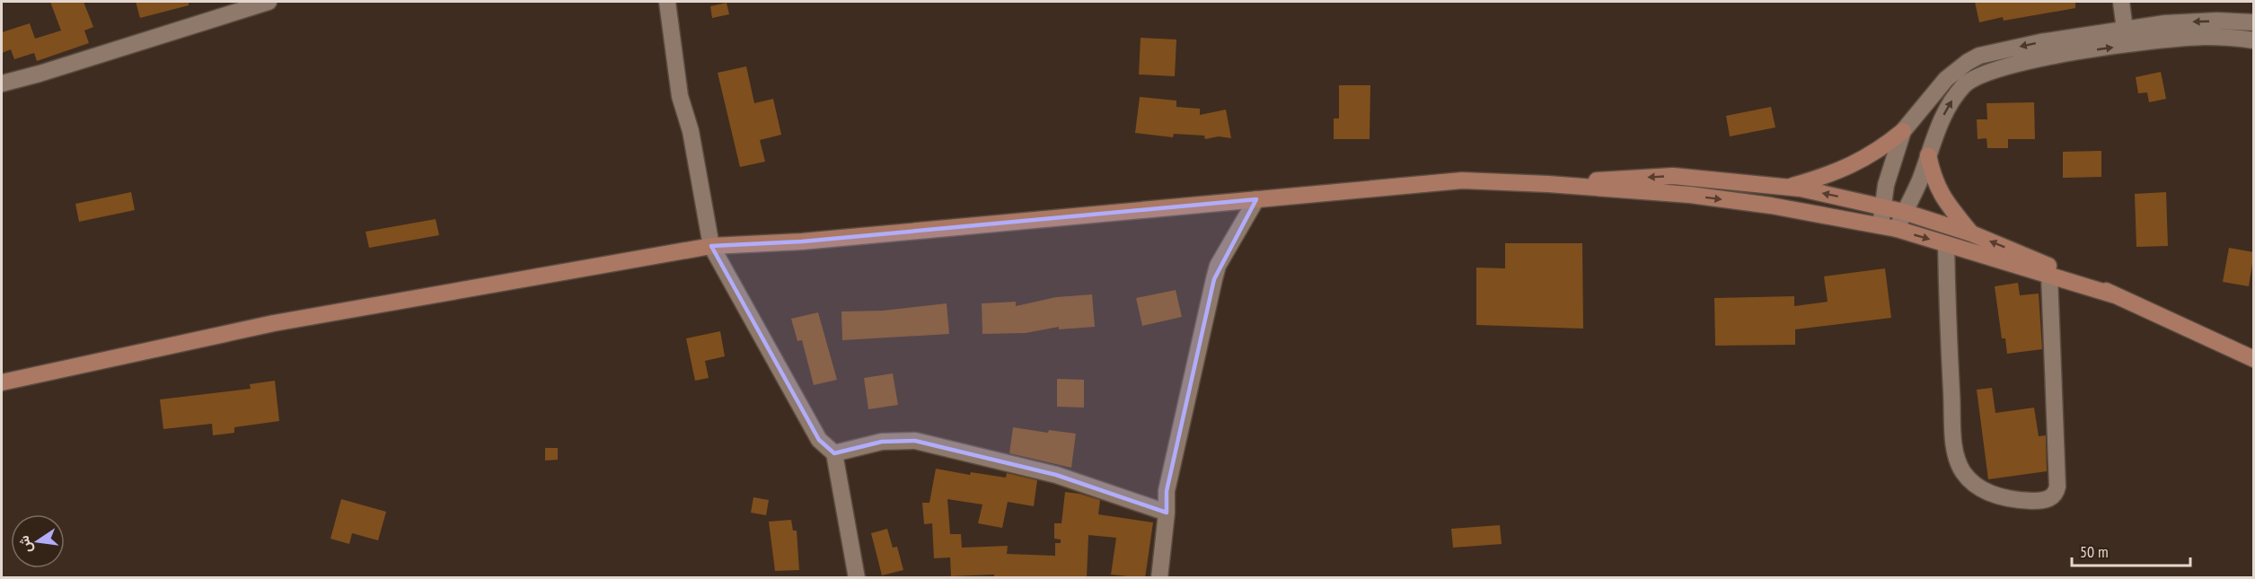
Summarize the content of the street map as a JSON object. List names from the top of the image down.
{
  "scale_bar": "50 m",
  "north": "left"
}
